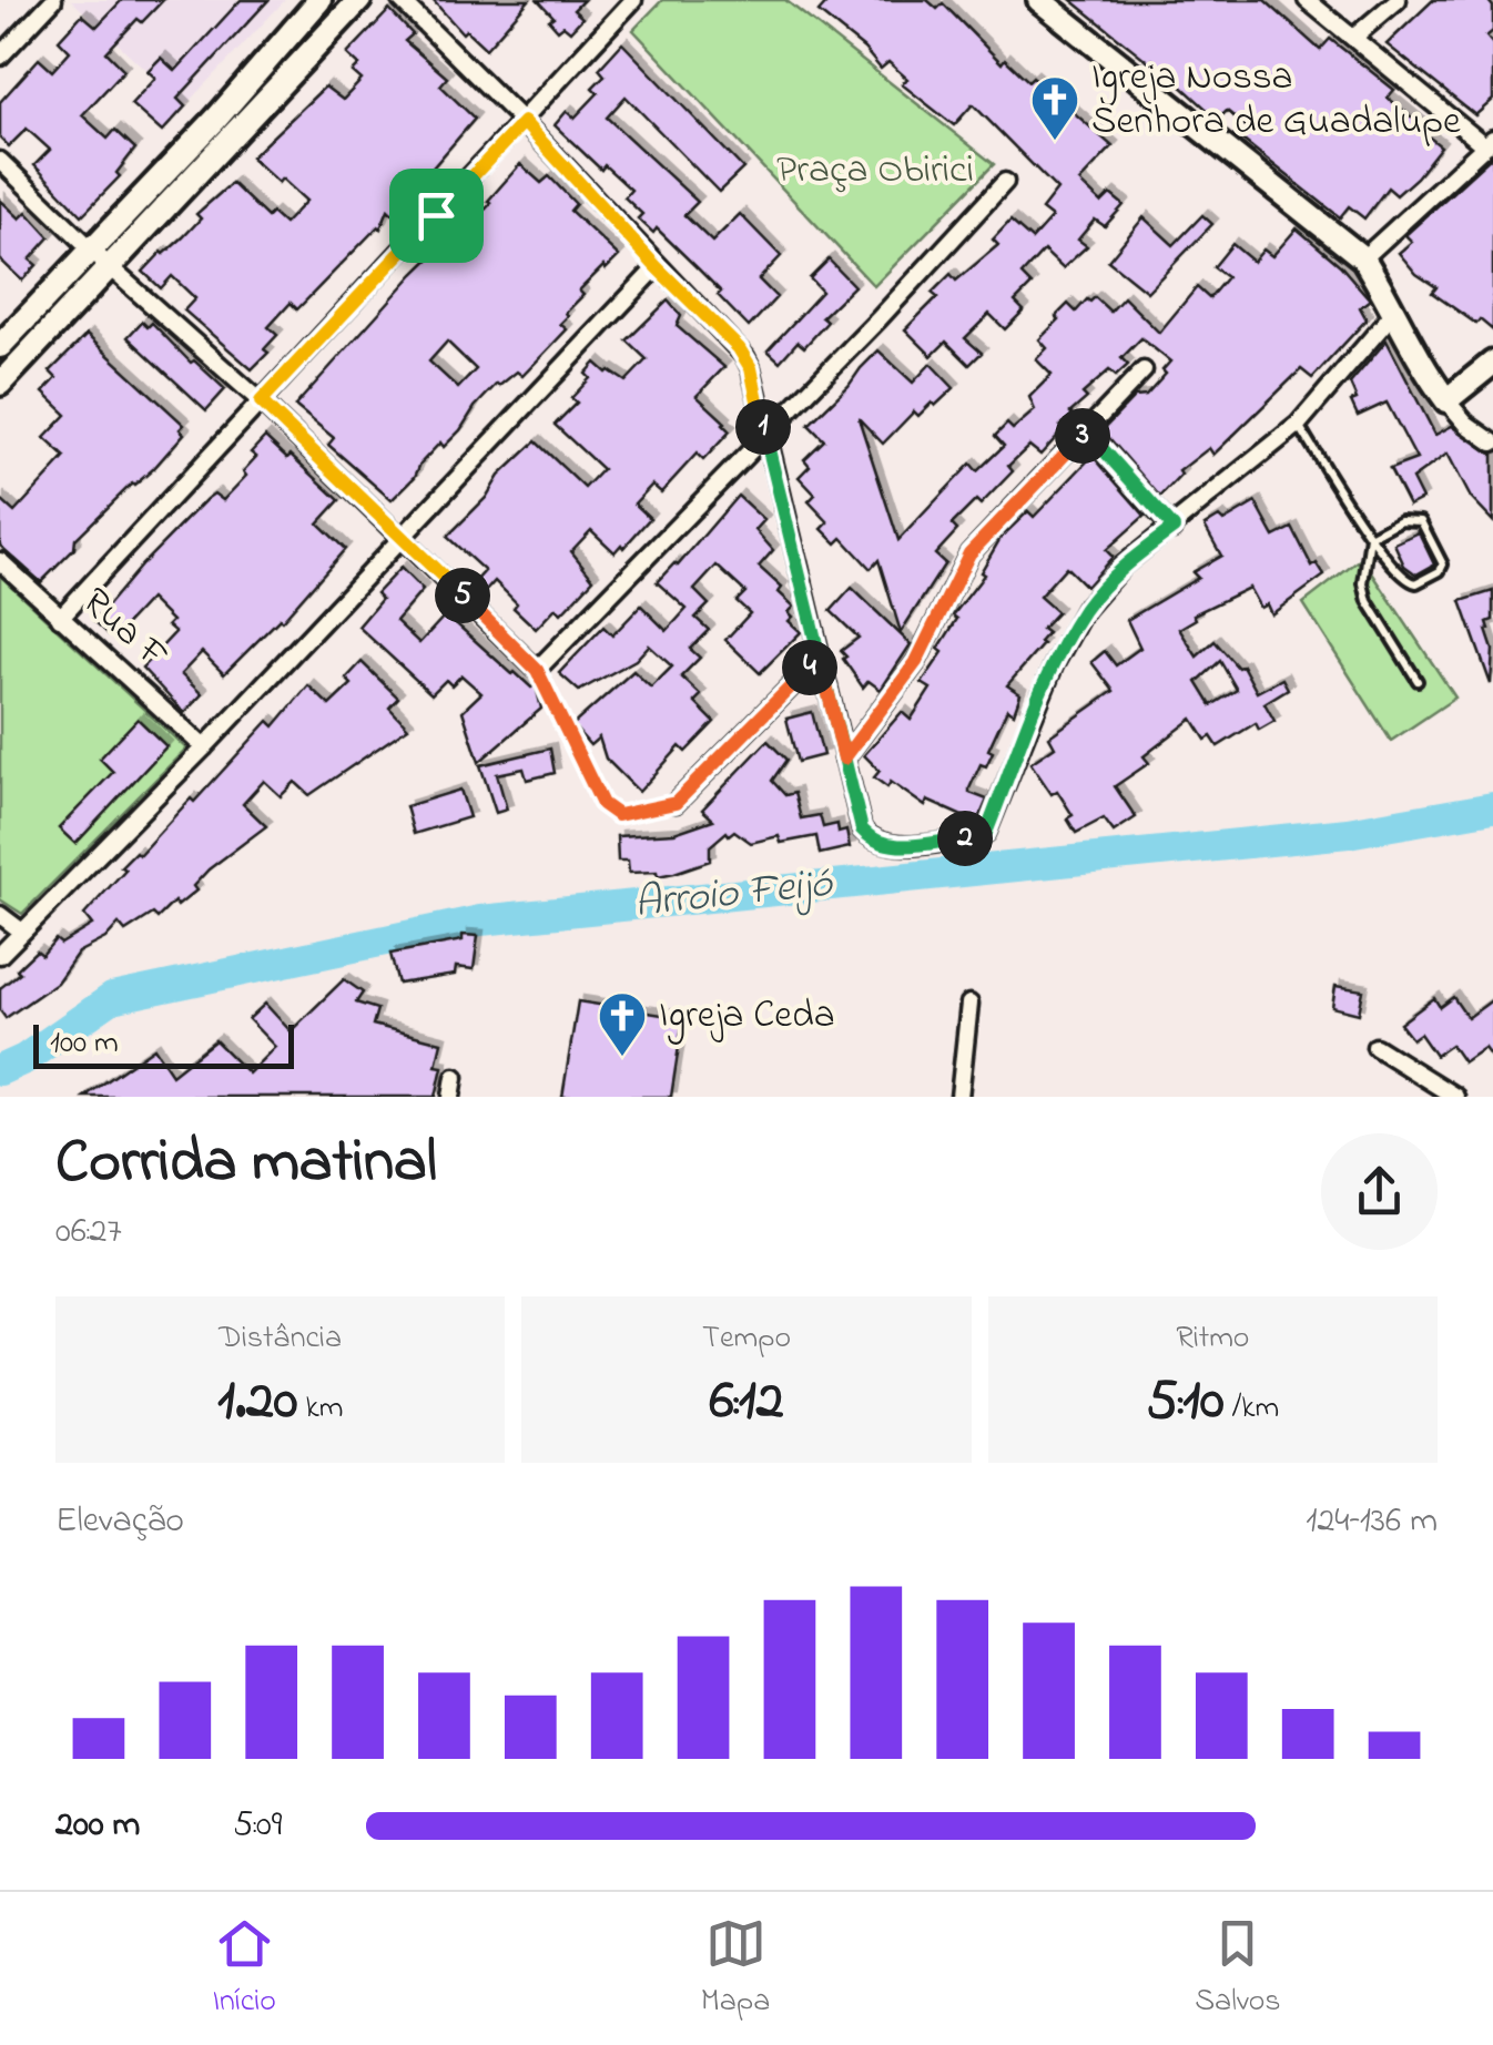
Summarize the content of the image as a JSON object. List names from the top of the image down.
{
  "streets": {
    "street": ["Rua F"]
  },
  "water": ["Arroio Feijó"],
  "parks": ["Praça Obirici"],
  "places": {
    "church": ["Igreja Nossa Senhora de Guadalupe", "Igreja Ceda"]
  },
  "scale_bar": "100 m",
  "page": {
    "pins": [
      "1",
      "3",
      "5",
      "4",
      "2"
    ],
    "scale": "100 m",
    "heading": ["Corrida matinal", "06:27"],
    "stats": [
      ["Distância", "1.20 km"],
      ["Tempo", "6:12"],
      ["Ritmo", "5:10 /km"]
    ],
    "chart": ["Elevação", "124–136 m"],
    "list": [
      {
        "name": "200 m",
        "note": "5:09"
      }
    ],
    "tabs": ["Início", "Mapa", "Salvos"]
  }
}
